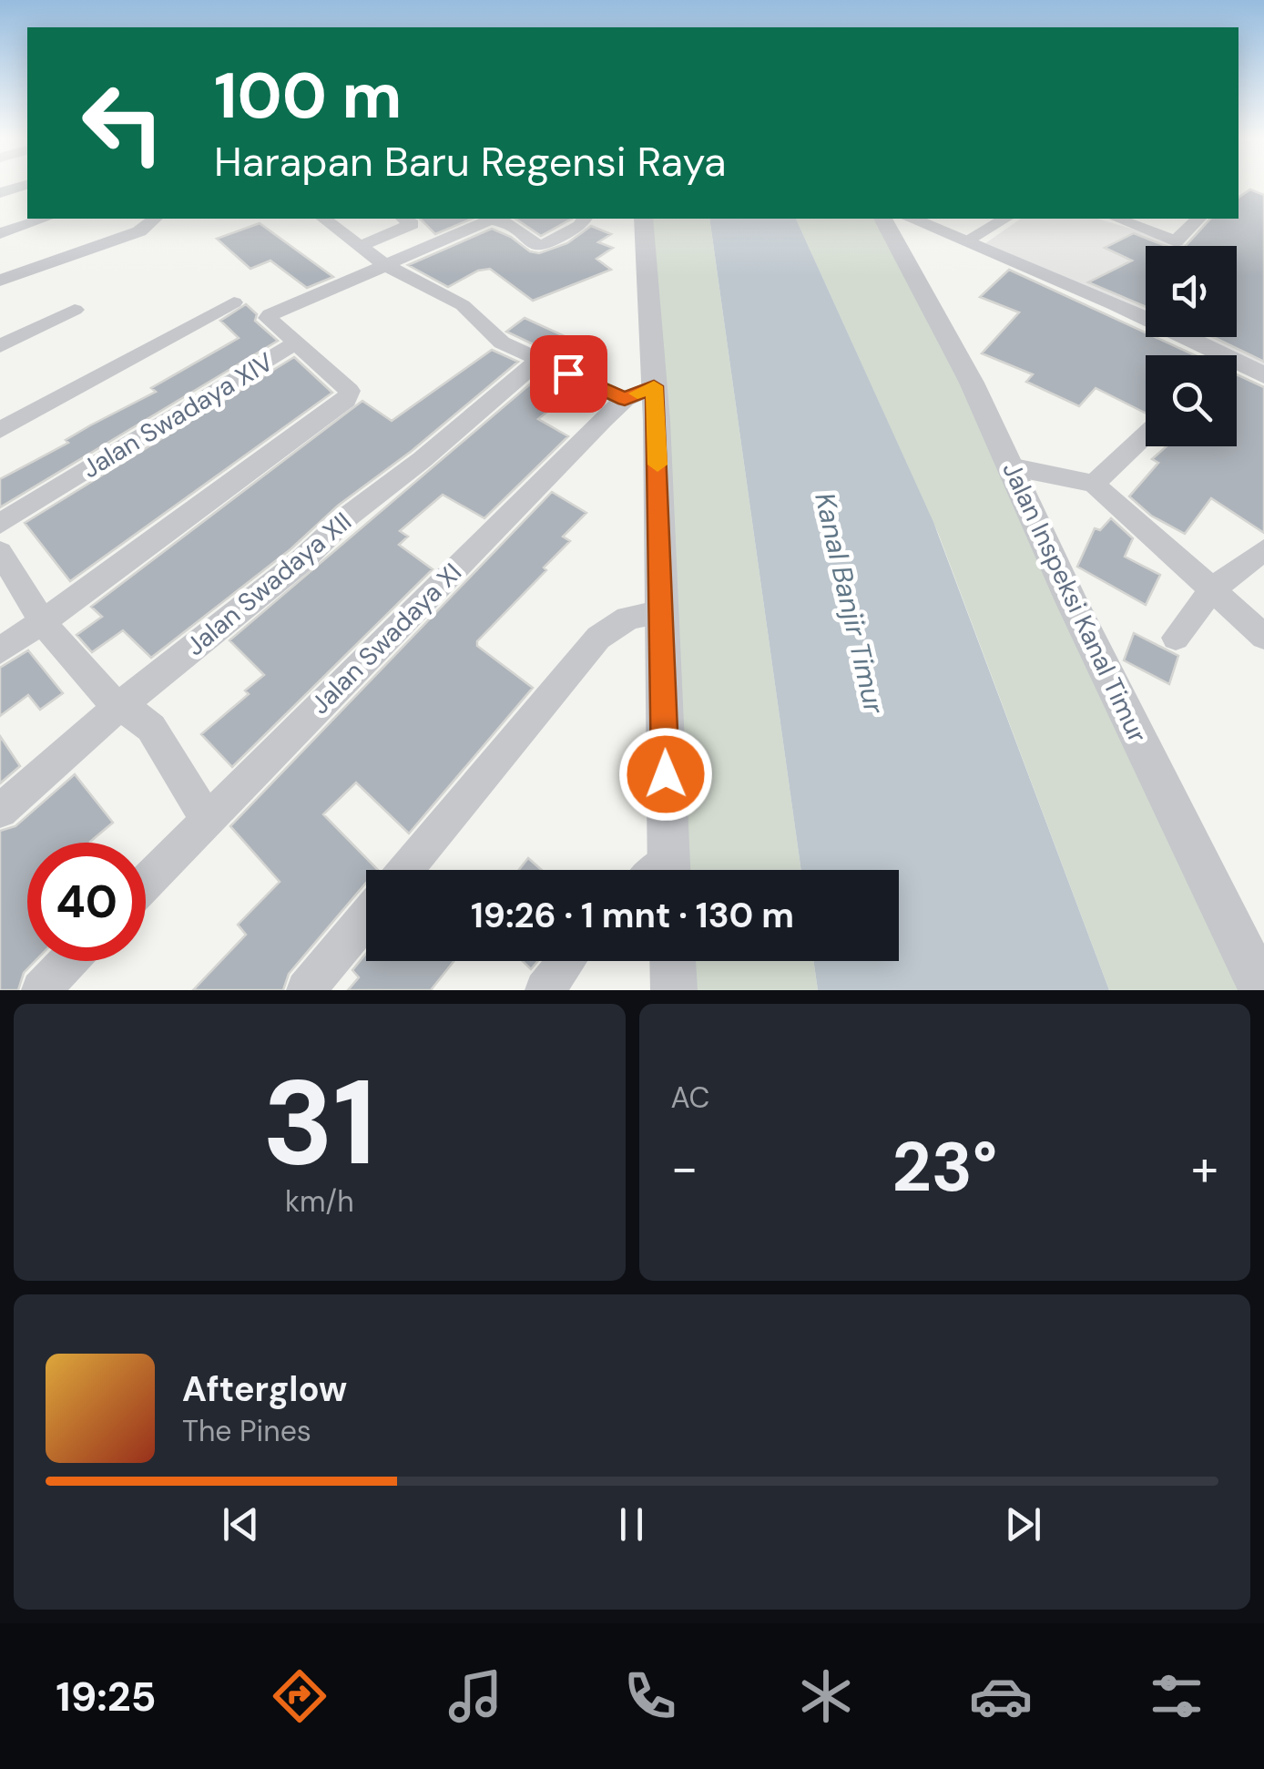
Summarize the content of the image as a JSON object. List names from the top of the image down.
{
  "streets": {
    "street": [
      "Jalan Swadaya XIV",
      "Jalan Swadaya XII",
      "Jalan Inspeksi Kanal Timur",
      "Jalan Swadaya XI"
    ]
  },
  "water": ["Kanal Banjir Timur"],
  "page": {
    "turn": ["100 m", "Harapan Baru Regensi Raya"],
    "limit": "40",
    "trip": "19:26 · 1 mnt · 130 m",
    "tile": [
      ["31", "km/h"],
      "AC"
    ],
    "heat": ["−", "23°", "+"],
    "song": ["Afterglow", "The Pines"],
    "tabs": "19:25"
  }
}
